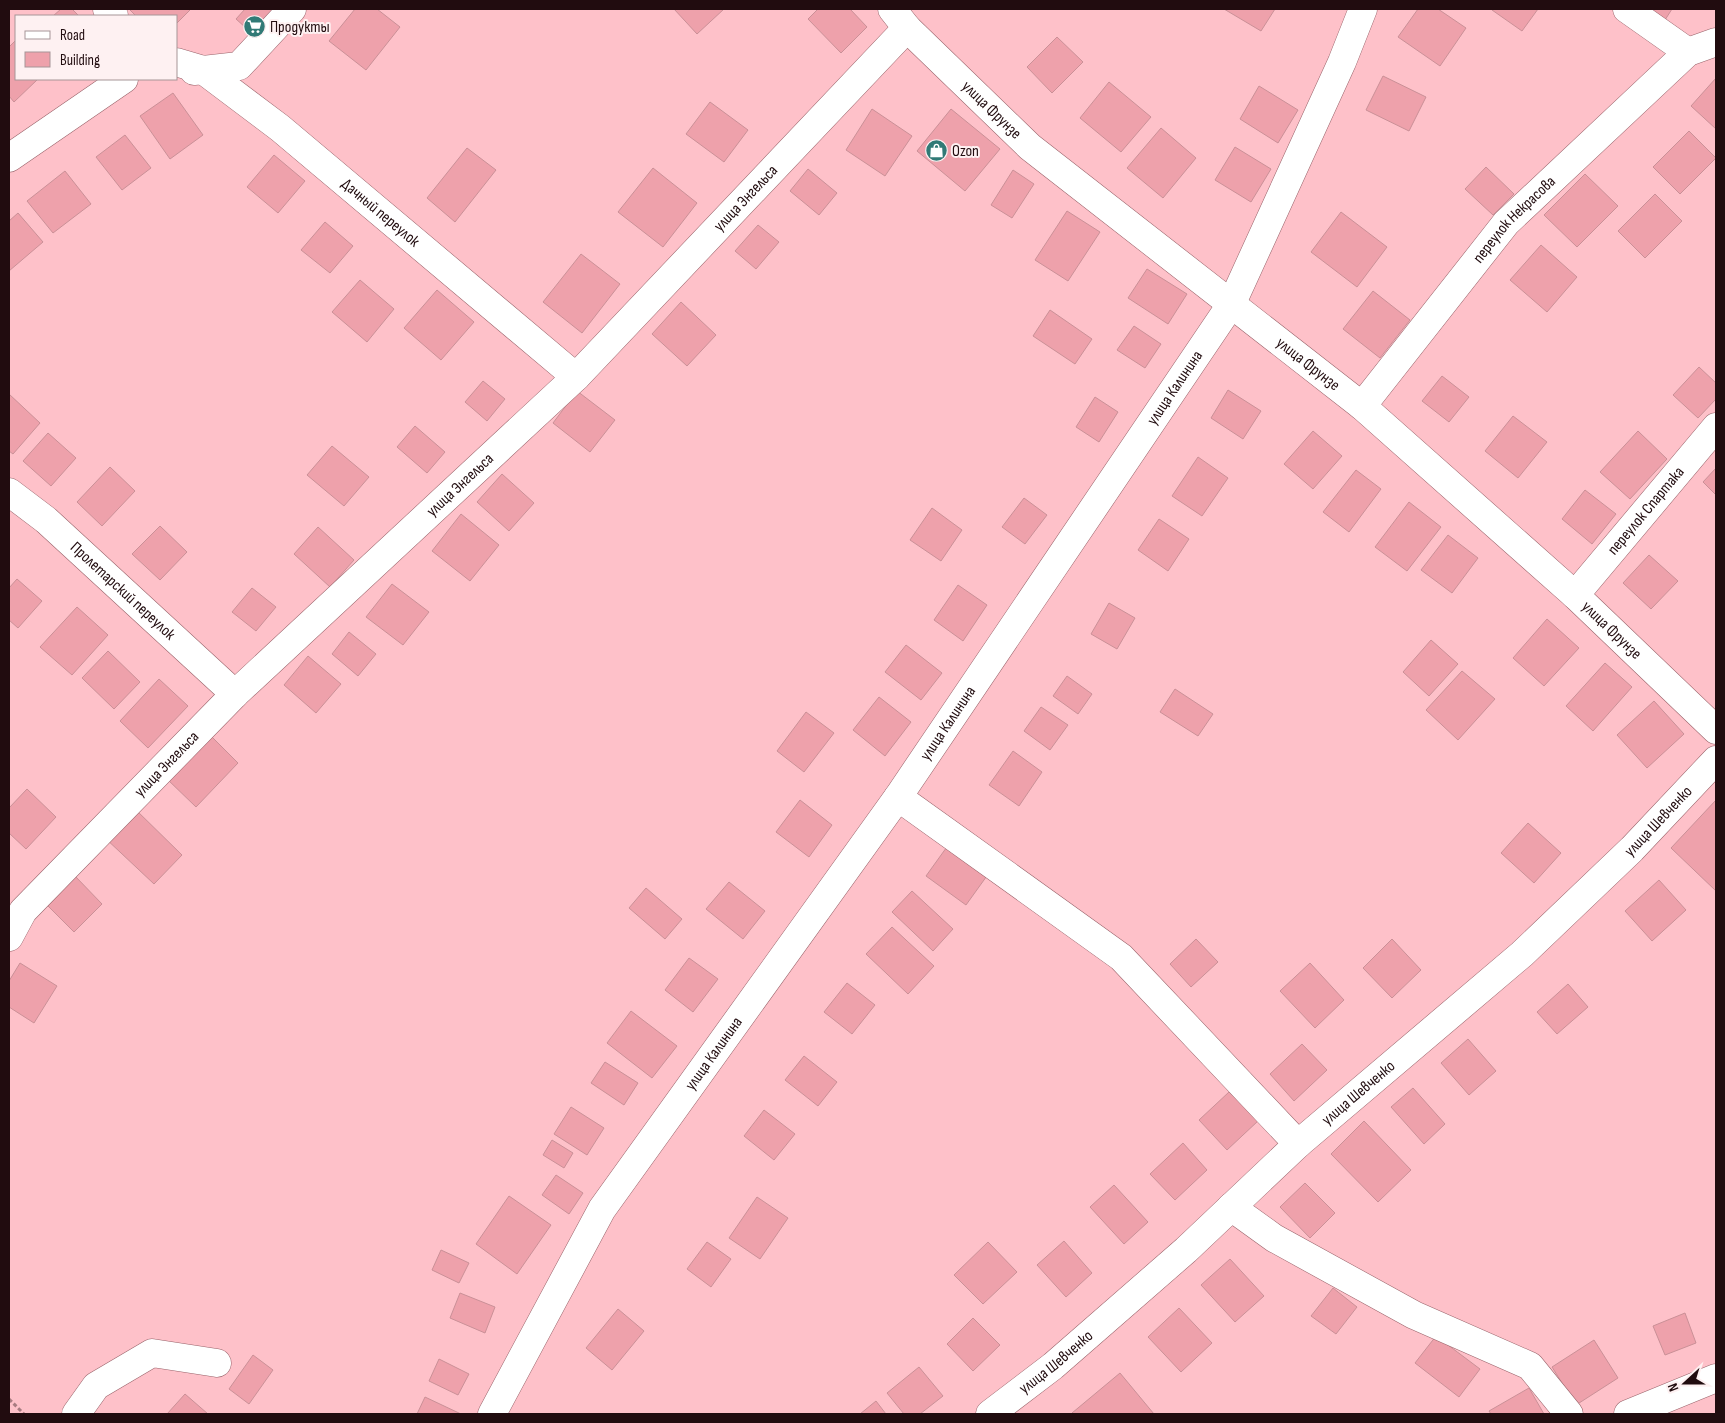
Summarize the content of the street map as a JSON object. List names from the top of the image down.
{
  "streets": {
    "street": [
      "улица Фрунзе",
      "улица Энгельса",
      "Дачный переулок",
      "переулок Некрасова",
      "улица Калинина",
      "переулок Спартака",
      "Пролетарский переулок",
      "улица Шевченко"
    ]
  },
  "crossings": [
    ["улица Фрунзе", "улица Энгельса"],
    ["улица Фрунзе", "переулок Некрасова"],
    ["улица Фрунзе", "улица Калинина"],
    ["улица Фрунзе", "переулок Спартака"],
    ["улица Энгельса", "Дачный переулок"],
    ["улица Энгельса", "Пролетарский переулок"]
  ],
  "places": {
    "supermarket": ["Продукты"],
    "shop": ["Ozon"]
  },
  "legend": ["Road", "Building"],
  "north": "left"
}
